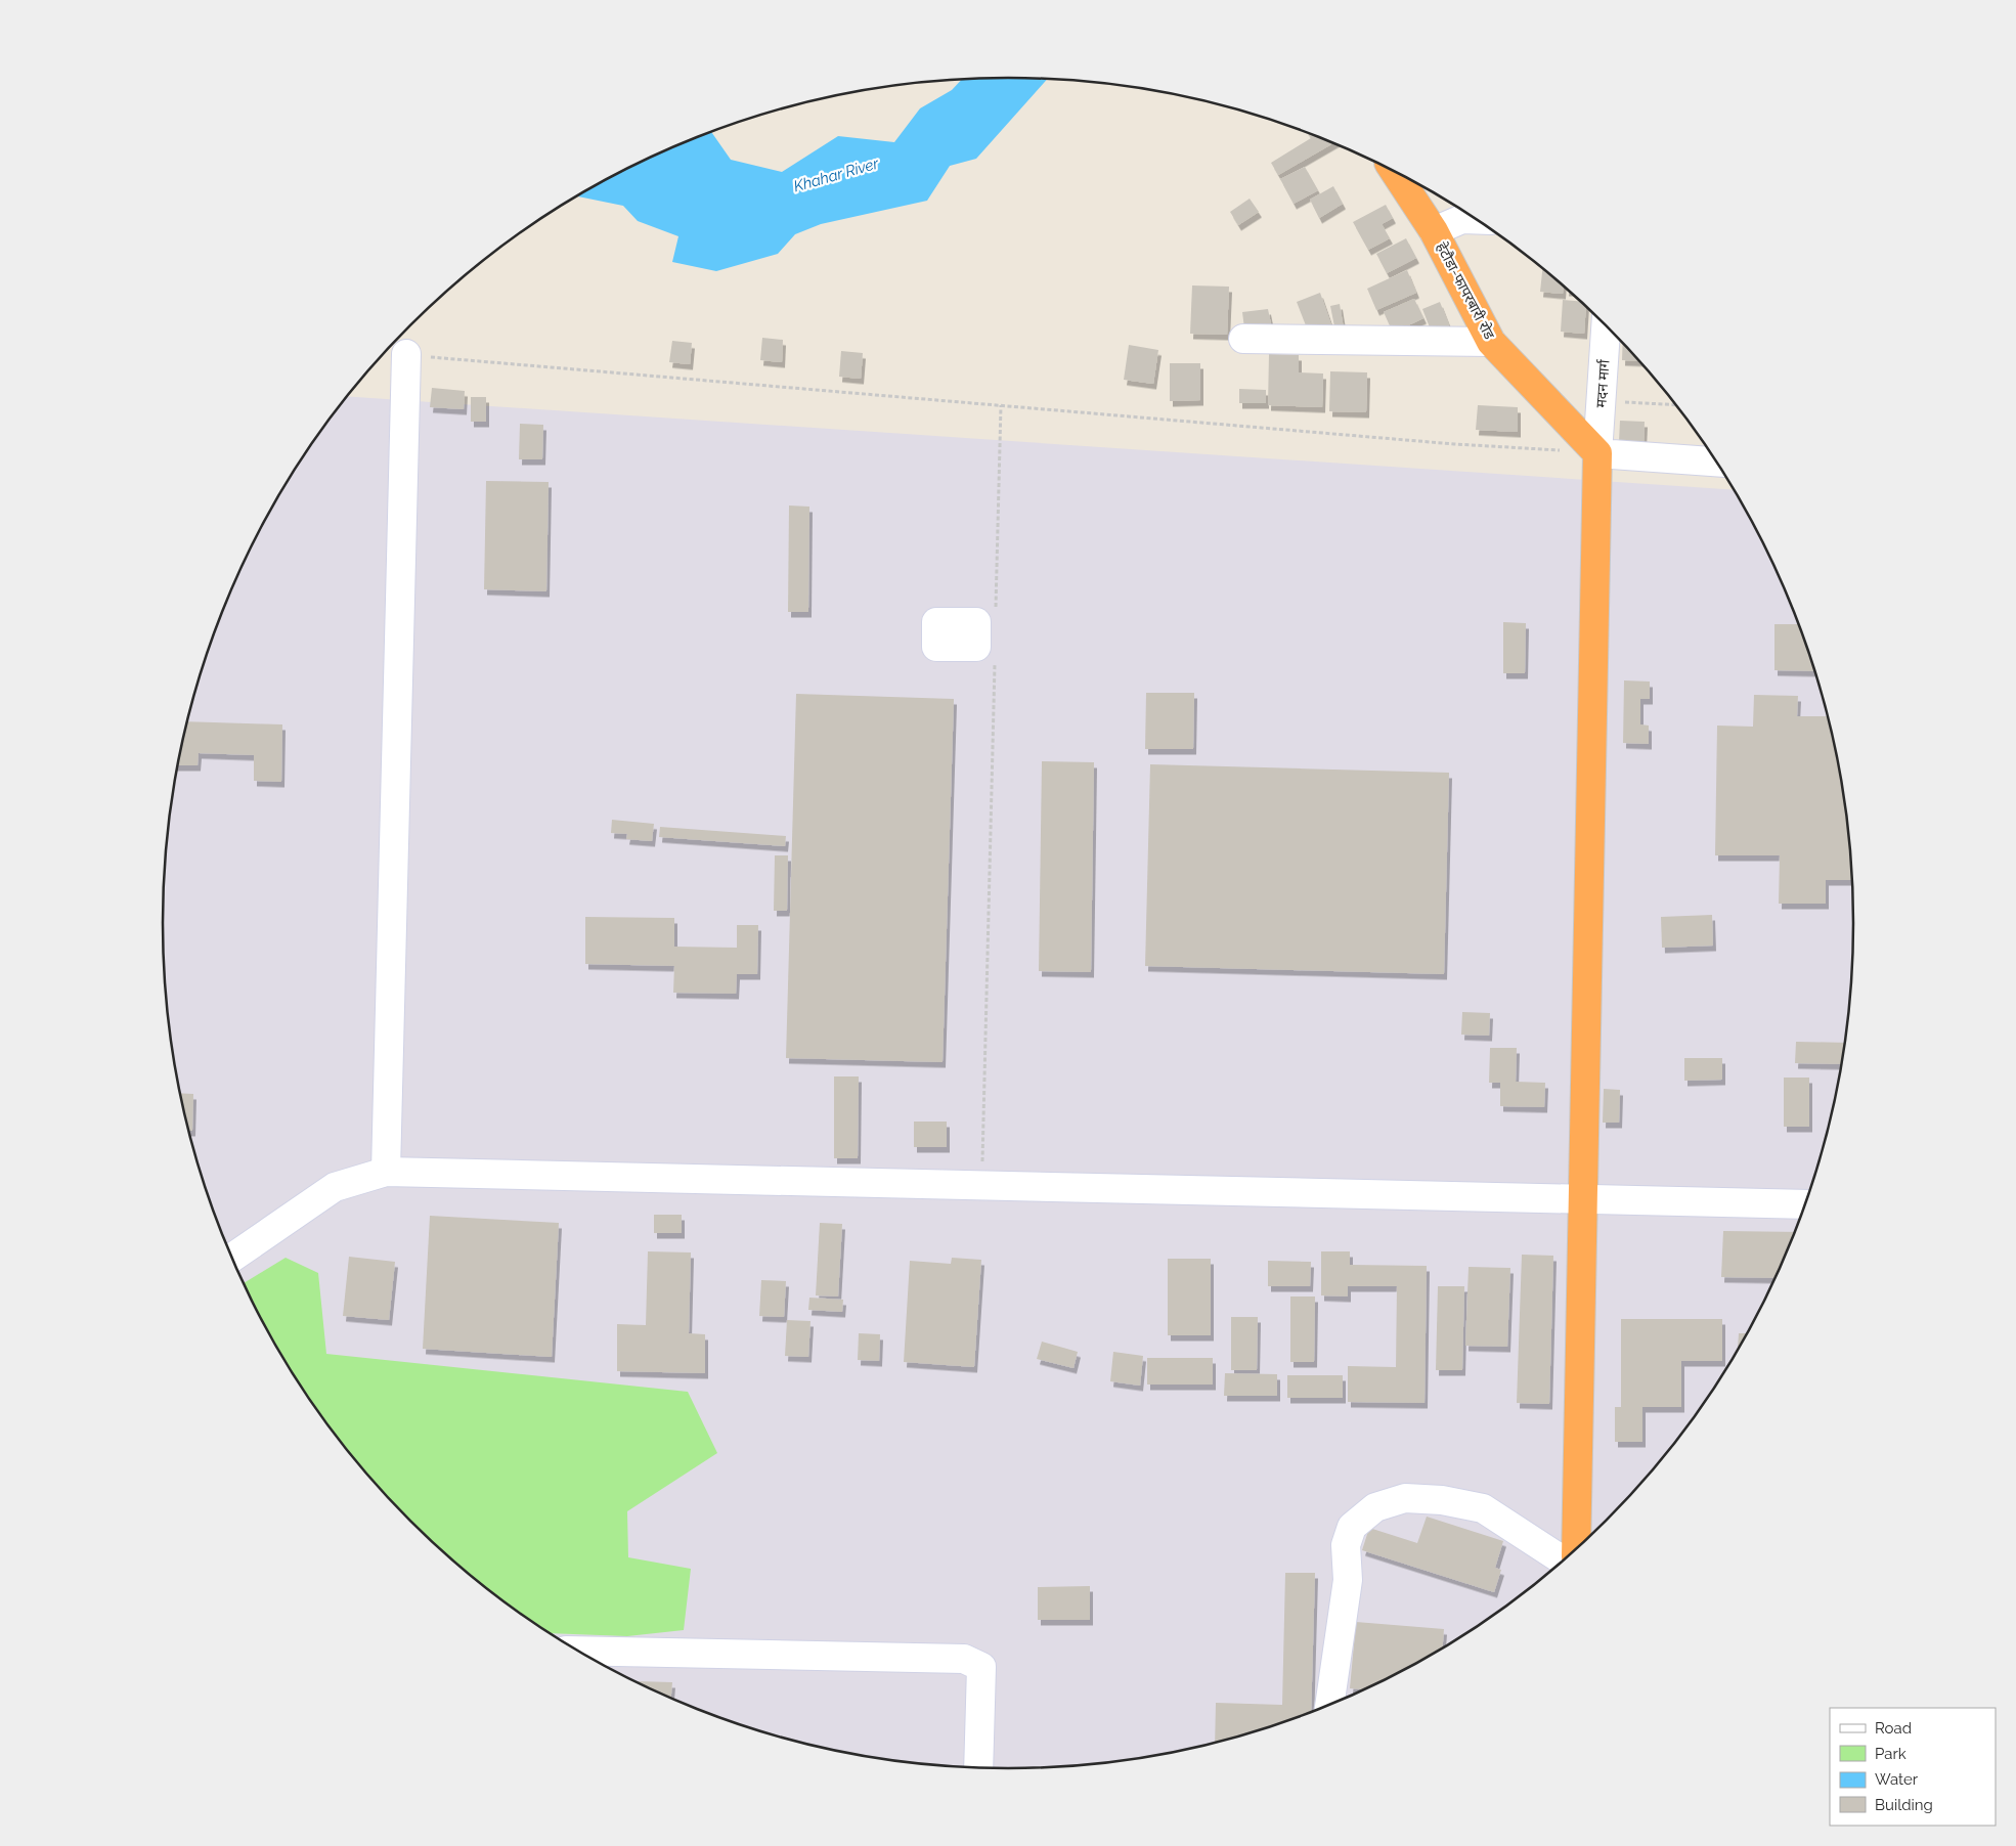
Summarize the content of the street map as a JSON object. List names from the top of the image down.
{
  "streets": {
    "highway": ["हेटौडा-फापरबारी रोड"],
    "street": ["मदन मार्ग"]
  },
  "crossings": [
    ["हेटौडा-फापरबारी रोड", "मदन मार्ग"]
  ],
  "water": ["Khahar River"],
  "legend": [
    "Road",
    "Park",
    "Water",
    "Building"
  ]
}
